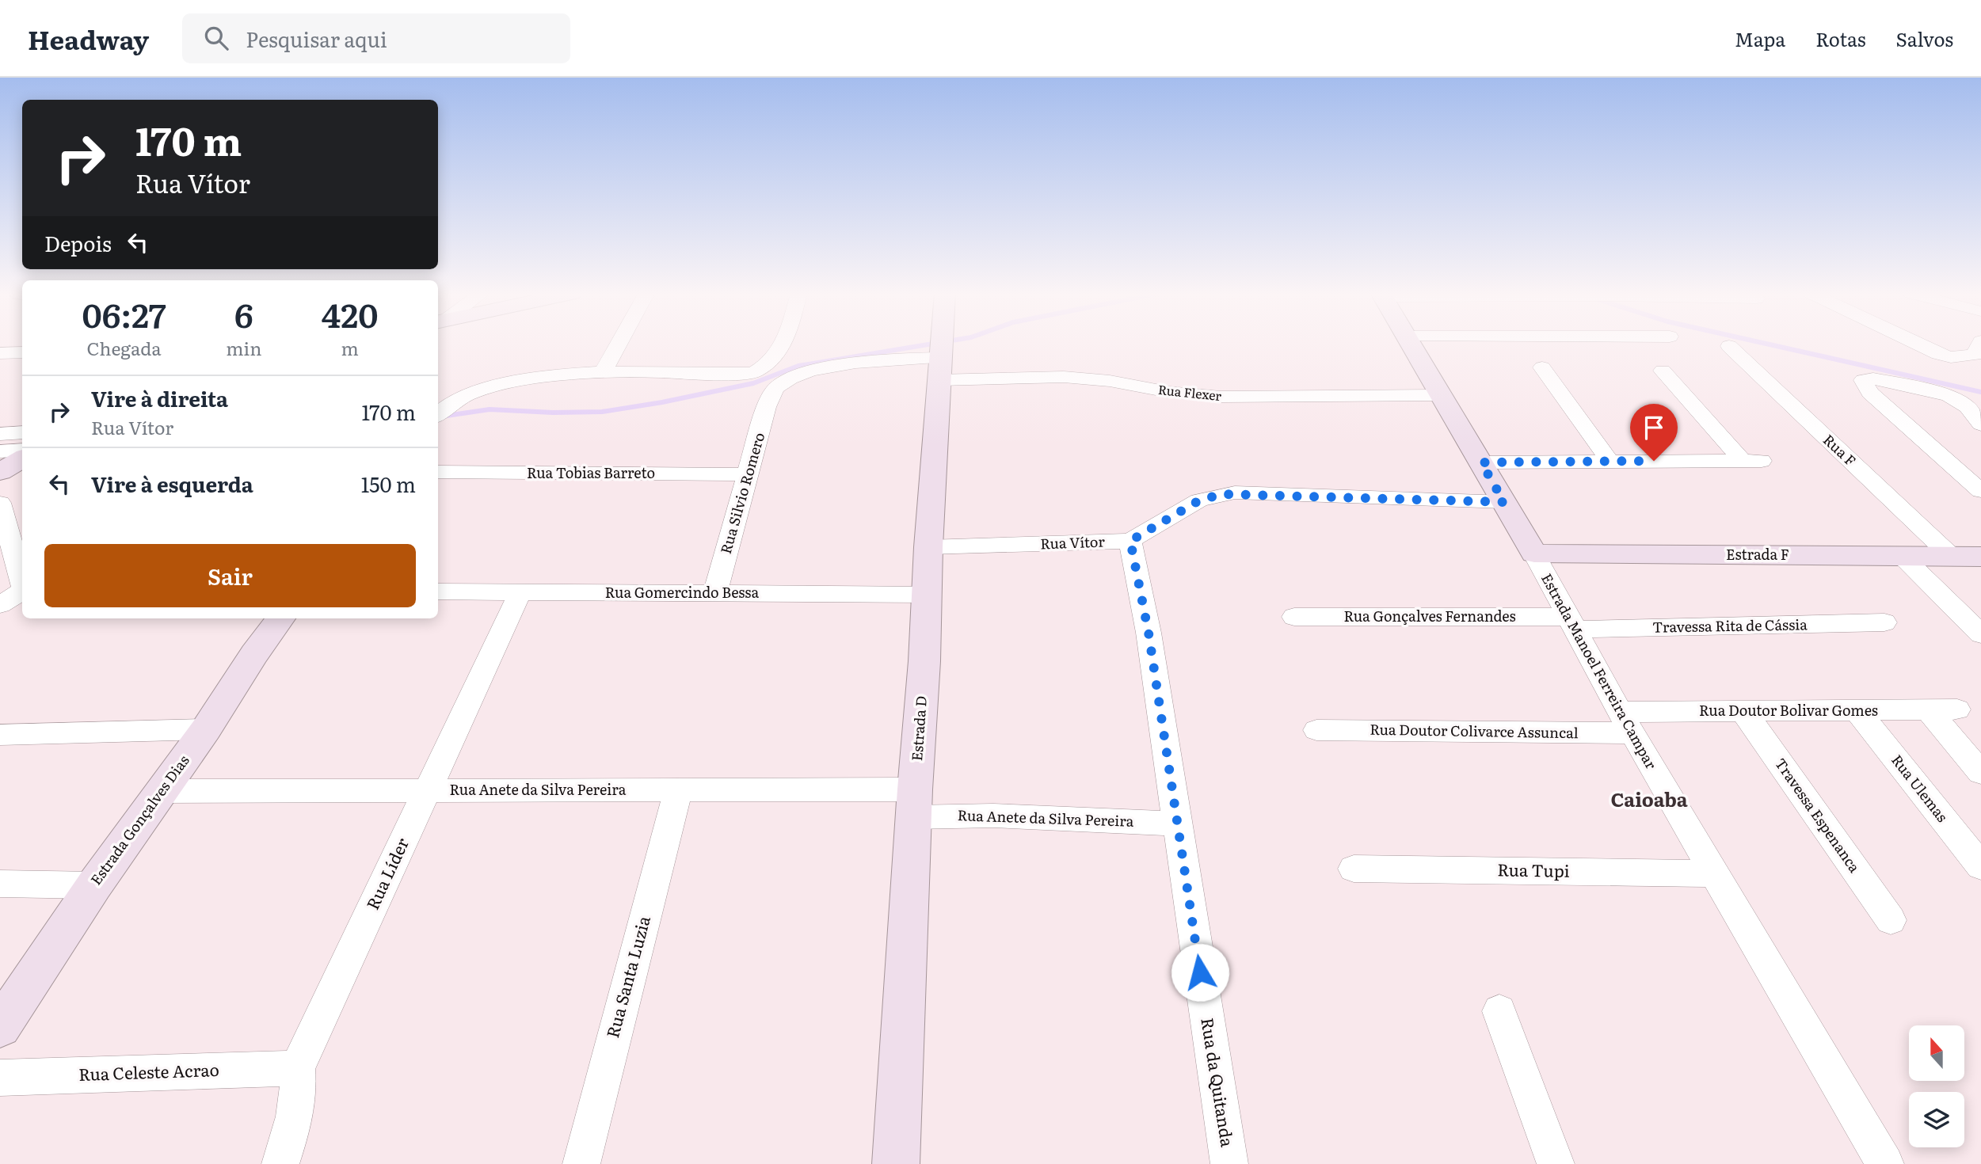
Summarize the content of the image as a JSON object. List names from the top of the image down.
{
  "streets": {
    "street": [
      "Rua Flexer",
      "Rua F",
      "Rua Tobias Barreto",
      "Rua Silvio Romero",
      "Rua Vítor",
      "Estrada F",
      "Rua Gomercindo Bessa",
      "Rua Gonçalves Fernandes",
      "Travessa Rita de Cássia",
      "Estrada Manoel Ferreira Campar",
      "Rua Doutor Bolivar Gomes",
      "Estrada D",
      "Rua Doutor Colivarce Assuncal",
      "Rua Ulemas",
      "Rua Anete da Silva Pereira",
      "Travessa Espenanca",
      "Estrada Gonçalves Dias",
      "Rua Tupi",
      "Rua Líder",
      "Rua Santa Luzia",
      "Rua Celeste Acrao",
      "Rua da Quitanda"
    ]
  },
  "crossings": [
    ["Rua Flexer", "Rua Silvio Romero"],
    ["Rua Flexer", "Estrada Manoel Ferreira Campar"],
    ["Rua Flexer", "Estrada D"],
    ["Rua F", "Estrada F"],
    ["Rua Tobias Barreto", "Rua Silvio Romero"],
    ["Rua Silvio Romero", "Rua Gomercindo Bessa"],
    ["Rua Vítor", "Estrada Manoel Ferreira Campar"],
    ["Rua Vítor", "Estrada D"],
    ["Rua Vítor", "Rua da Quitanda"],
    ["Estrada F", "Estrada Manoel Ferreira Campar"],
    ["Rua Gomercindo Bessa", "Estrada D"],
    ["Rua Gomercindo Bessa", "Rua Líder"],
    ["Rua Gonçalves Fernandes", "Travessa Rita de Cássia"],
    ["Rua Gonçalves Fernandes", "Estrada Manoel Ferreira Campar"],
    ["Travessa Rita de Cássia", "Estrada Manoel Ferreira Campar"],
    ["Estrada Manoel Ferreira Campar", "Rua Doutor Bolivar Gomes"],
    ["Estrada Manoel Ferreira Campar", "Rua Doutor Colivarce Assuncal"],
    ["Estrada Manoel Ferreira Campar", "Rua Tupi"],
    ["Rua Doutor Bolivar Gomes", "Rua Doutor Colivarce Assuncal"],
    ["Rua Doutor Bolivar Gomes", "Rua Ulemas"],
    ["Rua Doutor Bolivar Gomes", "Travessa Espenanca"],
    ["Estrada D", "Rua Anete da Silva Pereira"],
    ["Rua Anete da Silva Pereira", "Estrada Gonçalves Dias"],
    ["Rua Anete da Silva Pereira", "Rua Líder"],
    ["Rua Anete da Silva Pereira", "Rua Santa Luzia"],
    ["Rua Anete da Silva Pereira", "Rua da Quitanda"],
    ["Rua Líder", "Rua Celeste Acrao"]
  ],
  "districts": ["Caioaba"],
  "north": "top",
  "page": {
    "header": "Headway",
    "search": "Pesquisar aqui",
    "nav": ["Mapa", "Rotas", "Salvos"],
    "turn": ["170 m", "Rua Vítor"],
    "then": "Depois",
    "eta": [
      "06:27",
      "Chegada",
      "6",
      "min",
      "420",
      "m"
    ],
    "list": [
      {
        "name": "Vire à direita",
        "note": "Rua Vítor",
        "value": "170 m"
      },
      {
        "name": "Vire à esquerda",
        "value": "150 m"
      }
    ],
    "buttons": "Sair"
  }
}
